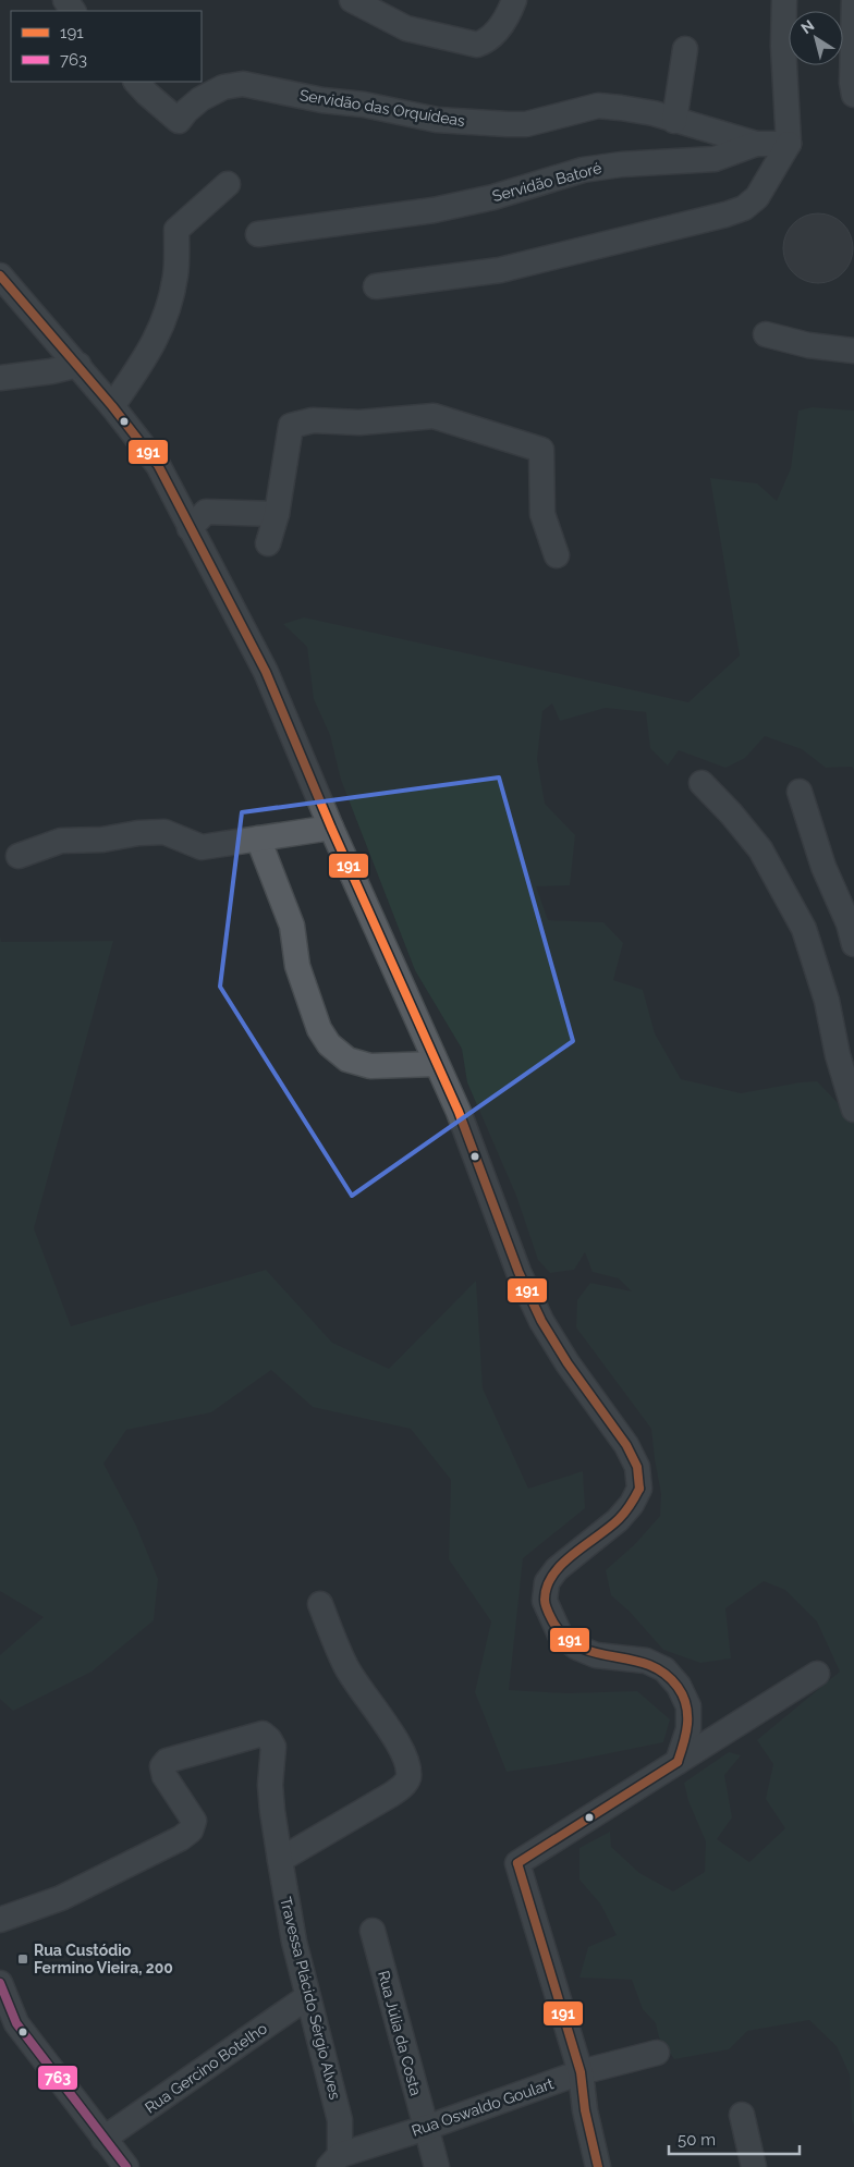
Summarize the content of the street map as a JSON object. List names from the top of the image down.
{
  "streets": {
    "street": [
      "Servidão das Orquídeas",
      "Servidão Batoré",
      "Travessa Plácido Sérgio Alves",
      "Rua Júlia da Costa",
      "Rua Gercino Botelho",
      "Rua Oswaldo Goulart"
    ]
  },
  "crossings": [
    ["Servidão das Orquídeas", "Servidão Batoré"],
    ["Travessa Plácido Sérgio Alves", "Rua Gercino Botelho"],
    ["Travessa Plácido Sérgio Alves", "Rua Oswaldo Goulart"],
    ["Rua Júlia da Costa", "Rua Oswaldo Goulart"]
  ],
  "places": {
    "transit": ["Rua Custódio Fermino Vieira, 200"]
  },
  "lines": ["transit line 191", "transit line 763"],
  "legend": ["191", "763"],
  "scale_bar": "50 m",
  "north": "top left"
}
